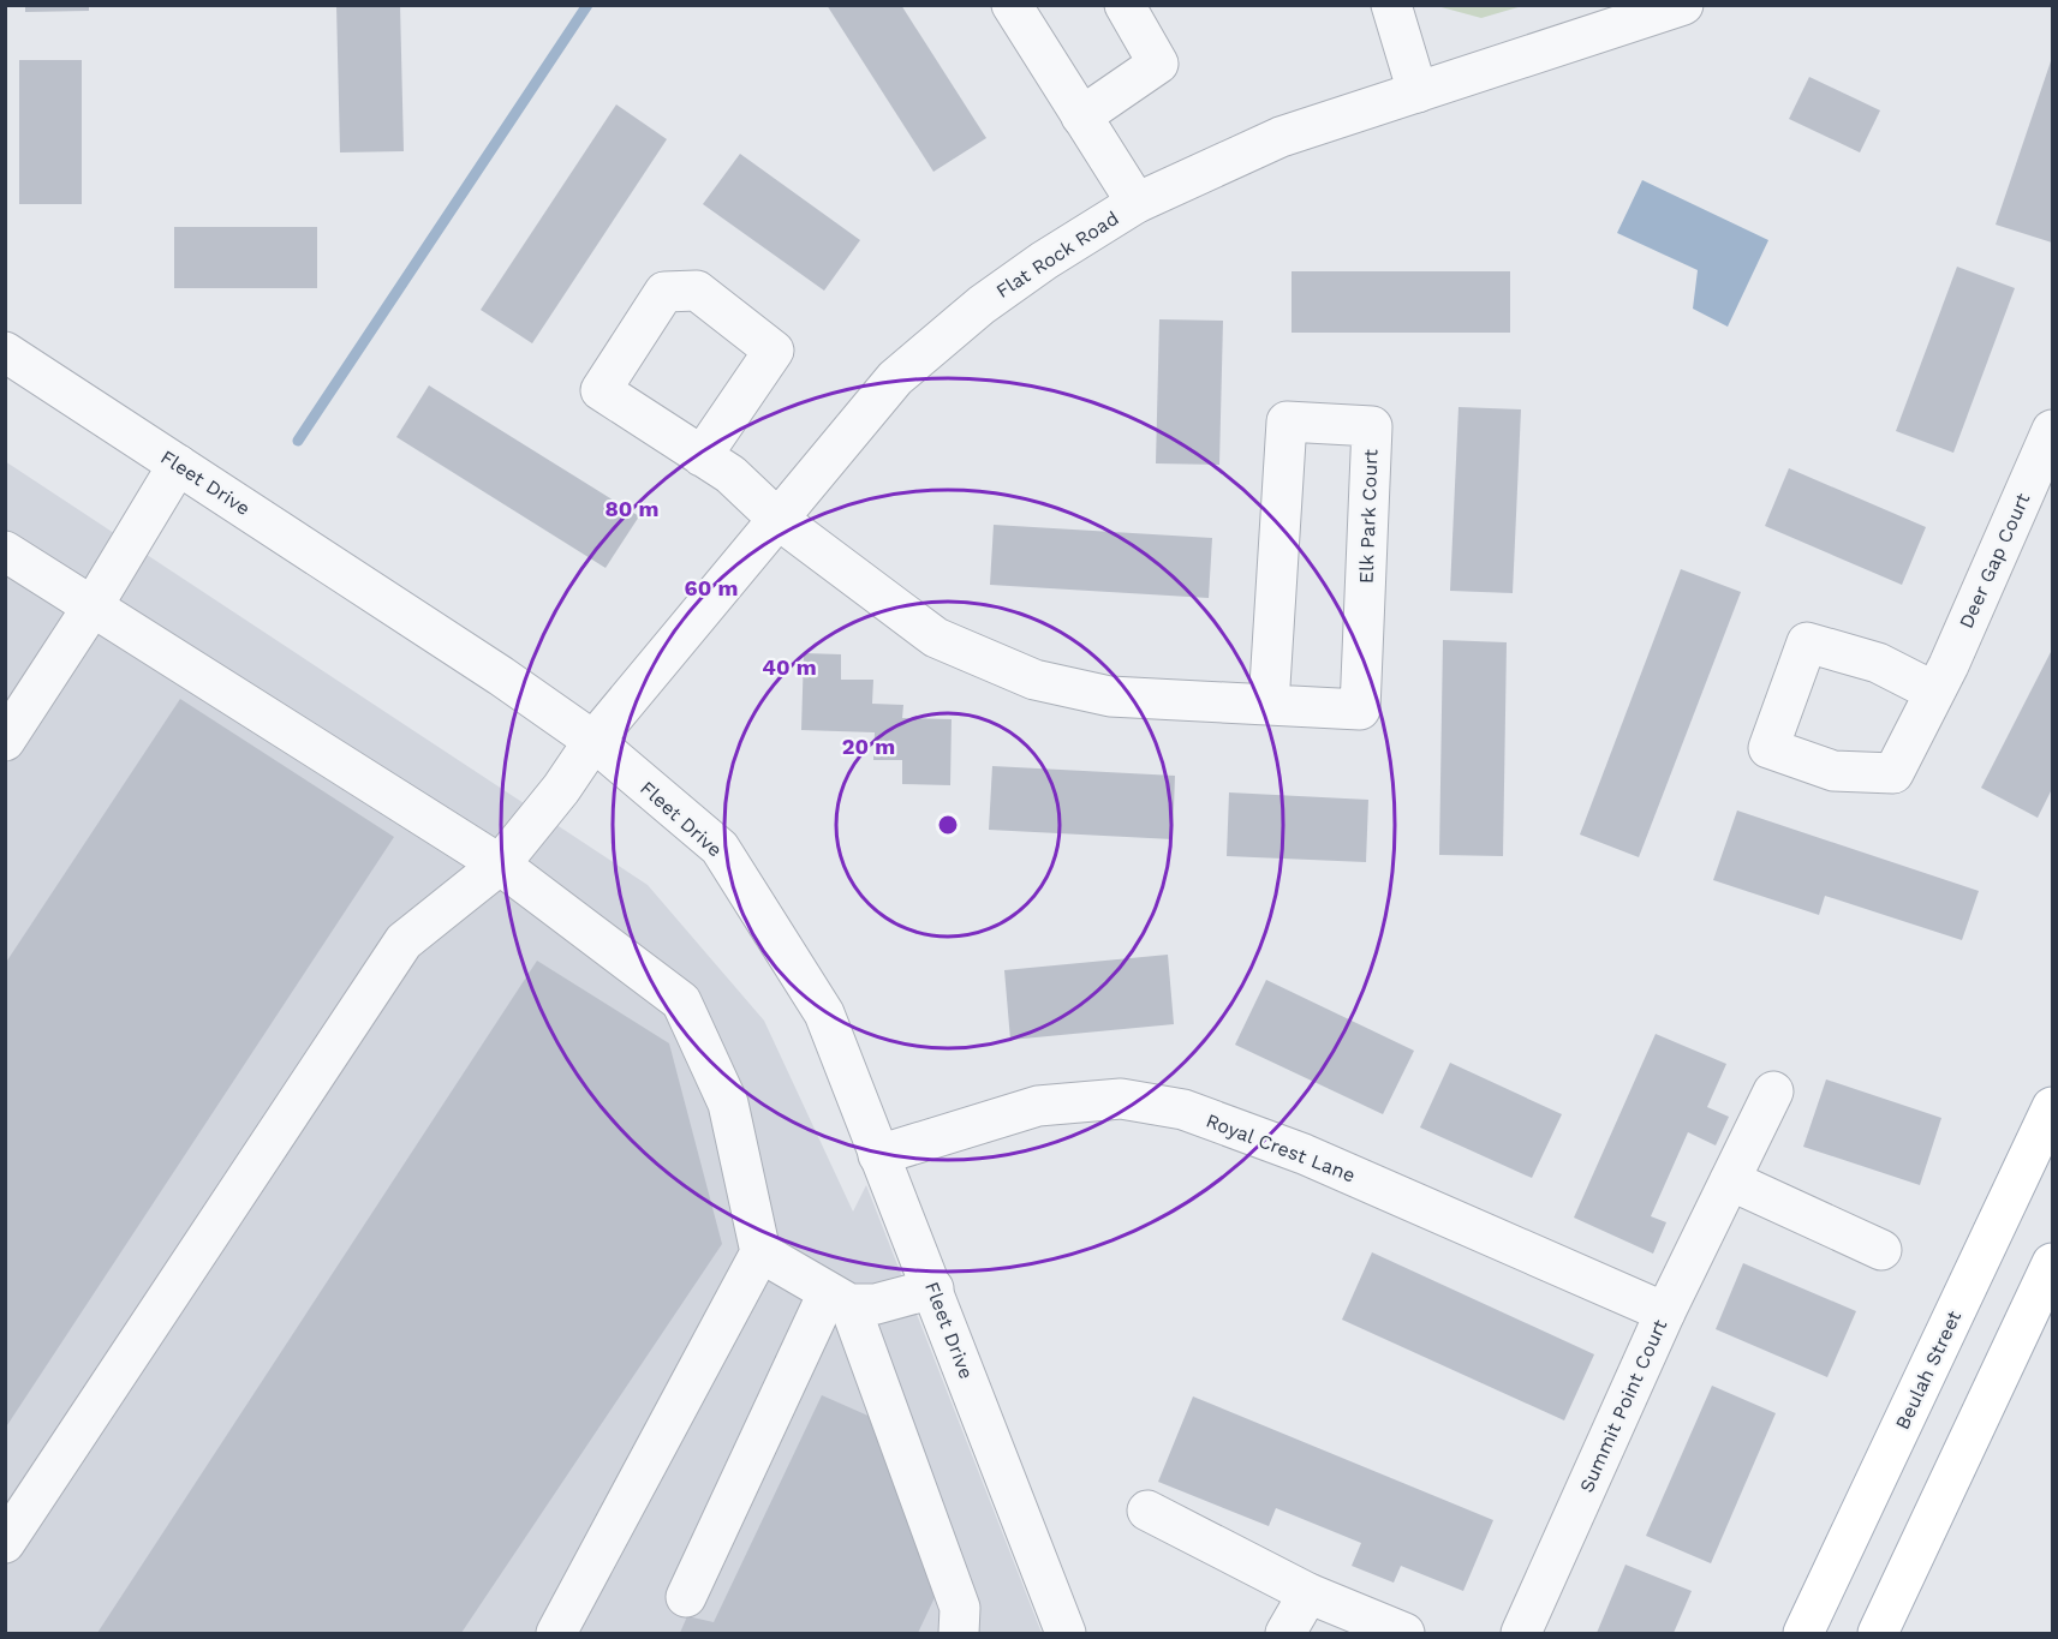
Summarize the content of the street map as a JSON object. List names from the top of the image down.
{
  "streets": {
    "main road": ["Beulah Street"],
    "street": [
      "Flat Rock Road",
      "Fleet Drive",
      "Elk Park Court",
      "Deer Gap Court",
      "Royal Crest Lane",
      "Summit Point Court"
    ]
  },
  "crossings": [
    ["Flat Rock Road", "Fleet Drive"],
    ["Flat Rock Road", "Elk Park Court"],
    ["Fleet Drive", "Royal Crest Lane"],
    ["Royal Crest Lane", "Summit Point Court"]
  ],
  "rings": [
    "80 m",
    "60 m",
    "40 m",
    "20 m"
  ]
}
